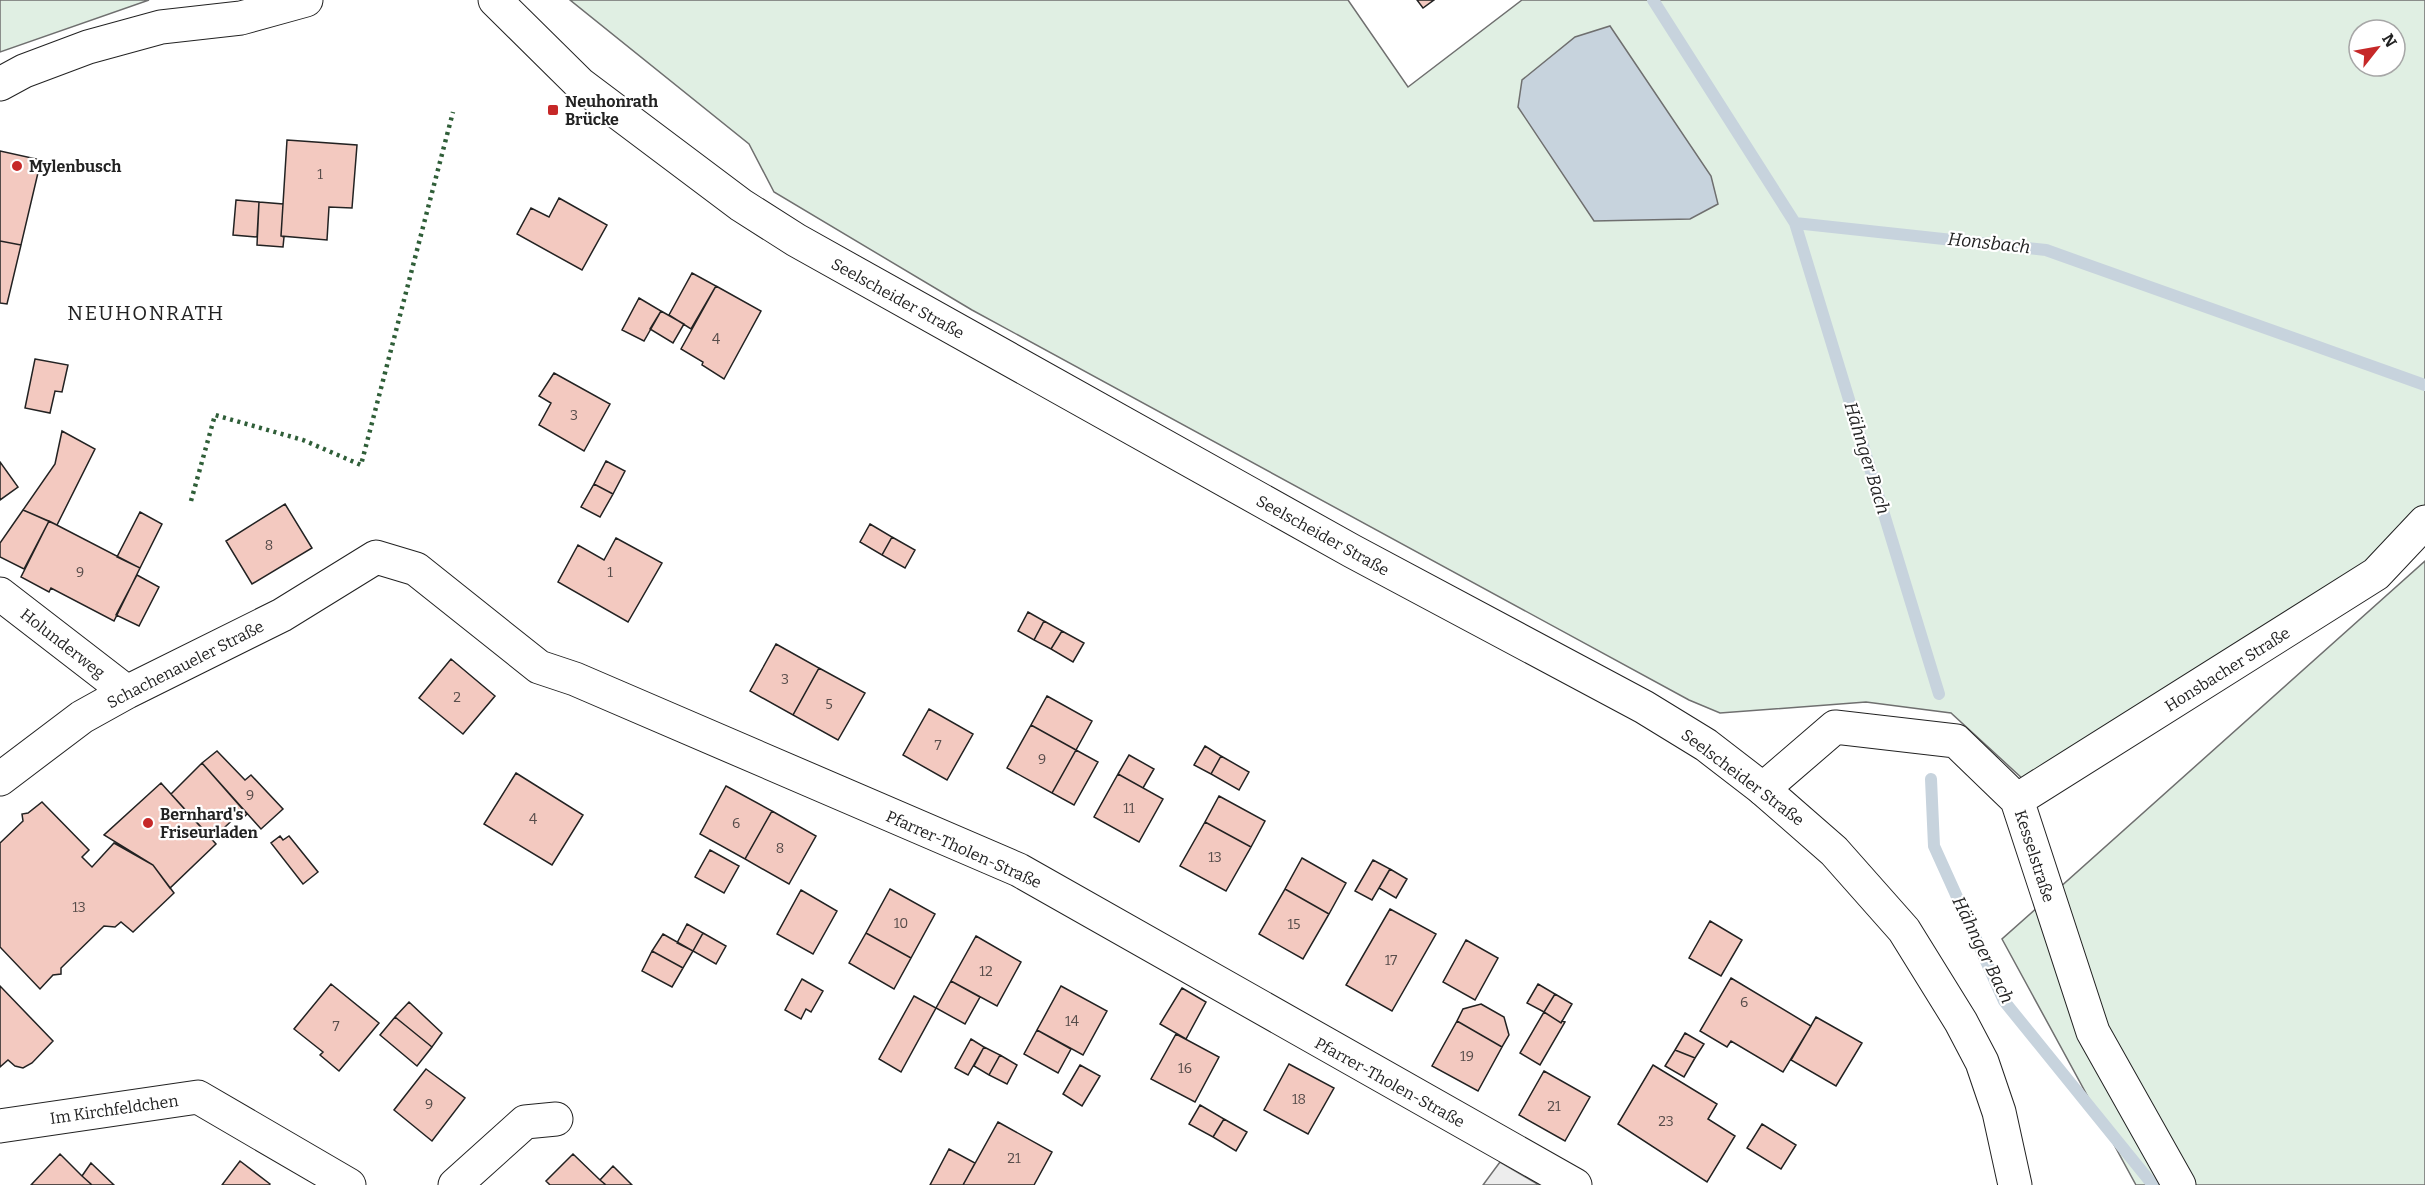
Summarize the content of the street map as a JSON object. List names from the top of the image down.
{
  "streets": {
    "street": [
      "Seelscheider Straße",
      "Holunderweg",
      "Schachenaueler Straße",
      "Honsbacher Straße",
      "Pfarrer-Tholen-Straße",
      "Kesselstraße",
      "Im Kirchfeldchen"
    ]
  },
  "crossings": [
    ["Seelscheider Straße", "Kesselstraße"],
    ["Holunderweg", "Schachenaueler Straße"],
    ["Schachenaueler Straße", "Pfarrer-Tholen-Straße"],
    ["Honsbacher Straße", "Kesselstraße"]
  ],
  "districts": ["NEUHONRATH"],
  "water": ["Honsbach", "Hähnger Bach"],
  "places": {
    "transit": ["Neuhonrath Brücke"],
    "other": ["Mylenbusch", "Bernhard's Friseurladen"]
  },
  "house_numbers": [
    "1",
    "4",
    "3",
    "8",
    "9",
    "1",
    "3",
    "2",
    "5",
    "7",
    "9",
    "9",
    "11",
    "4",
    "6",
    "8",
    "13",
    "13",
    "10",
    "15",
    "17",
    "12",
    "6",
    "14",
    "7",
    "19",
    "16",
    "18",
    "9",
    "21",
    "23",
    "21"
  ],
  "north": "top right"
}
